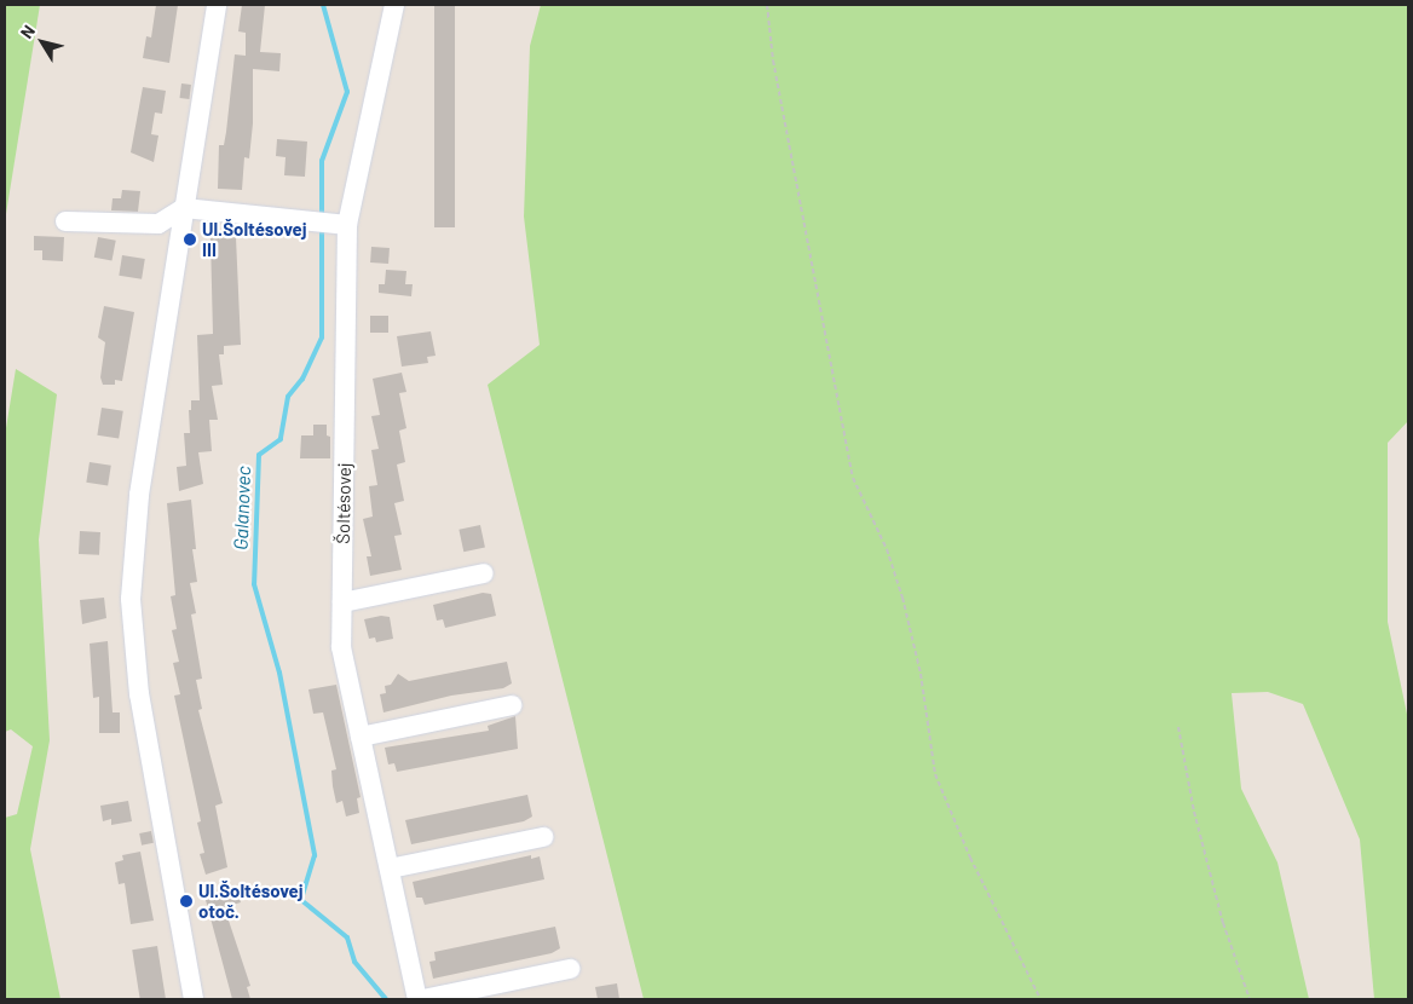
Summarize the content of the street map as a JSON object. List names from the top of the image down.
{
  "streets": {
    "street": ["Šoltésovej"]
  },
  "water": ["Galanovec"],
  "places": ["Ul.Šoltésovej III", "Ul.Šoltésovej otoč."],
  "north": "top left"
}
